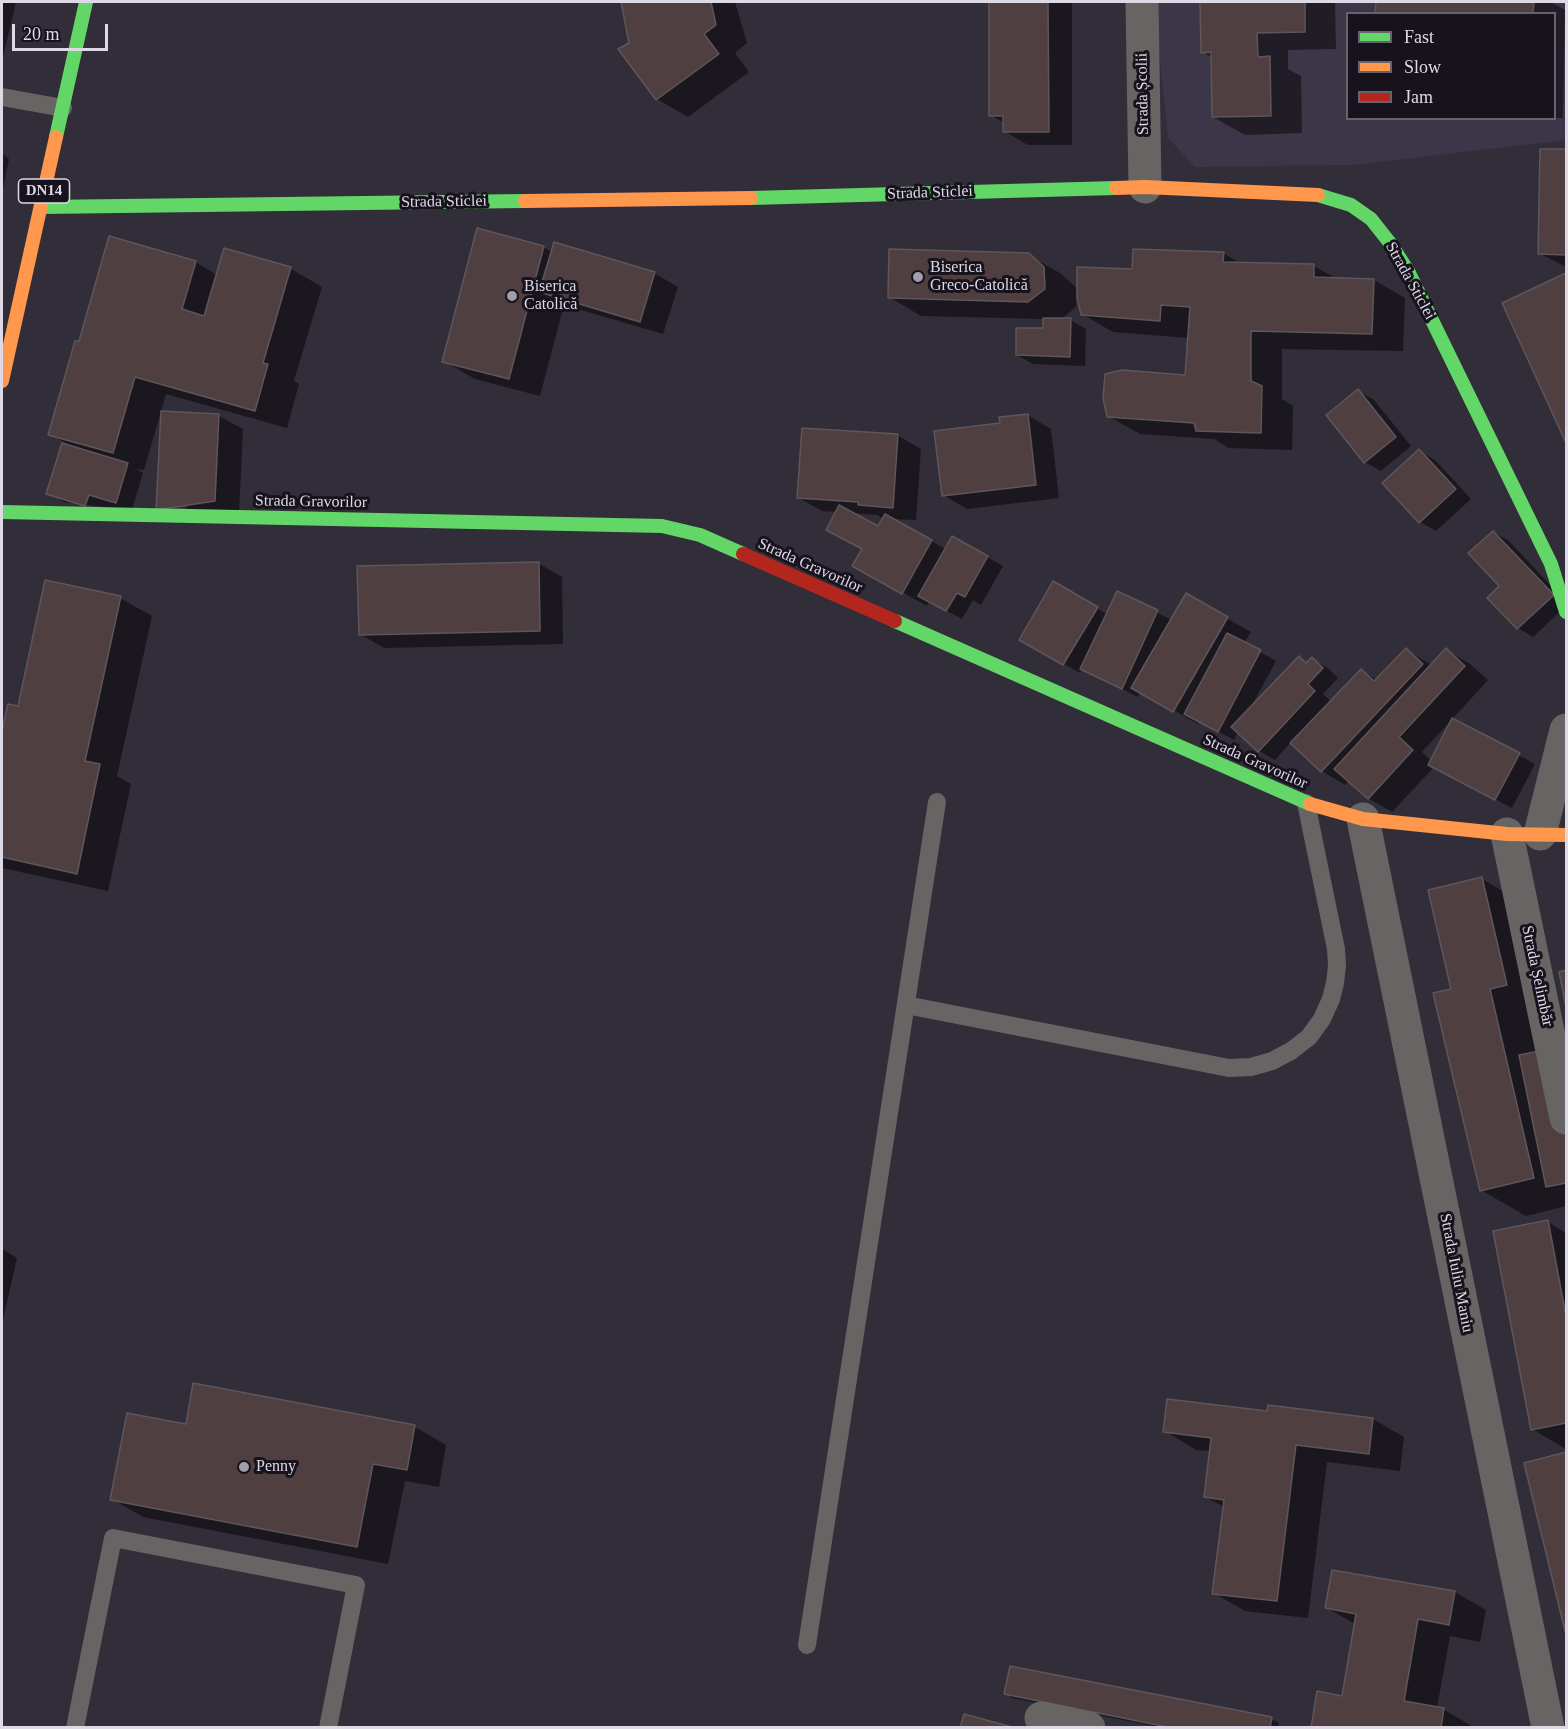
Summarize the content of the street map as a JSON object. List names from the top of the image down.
{
  "streets": {
    "street": [
      "Strada Școlii",
      "DN14",
      "Strada Sticlei",
      "Strada Gravorilor",
      "Strada Șelimbăr",
      "Strada Iuliu Maniu"
    ]
  },
  "crossings": [
    ["Strada Școlii", "Strada Sticlei"],
    ["DN14", "Strada Sticlei"],
    ["Strada Gravorilor", "Strada Șelimbăr"],
    ["Strada Gravorilor", "Strada Iuliu Maniu"]
  ],
  "places": ["Biserica Greco-Catolică", "Biserica Catolică", "Penny"],
  "legend": ["Fast", "Slow", "Jam"],
  "scale_bar": "20 m"
}
